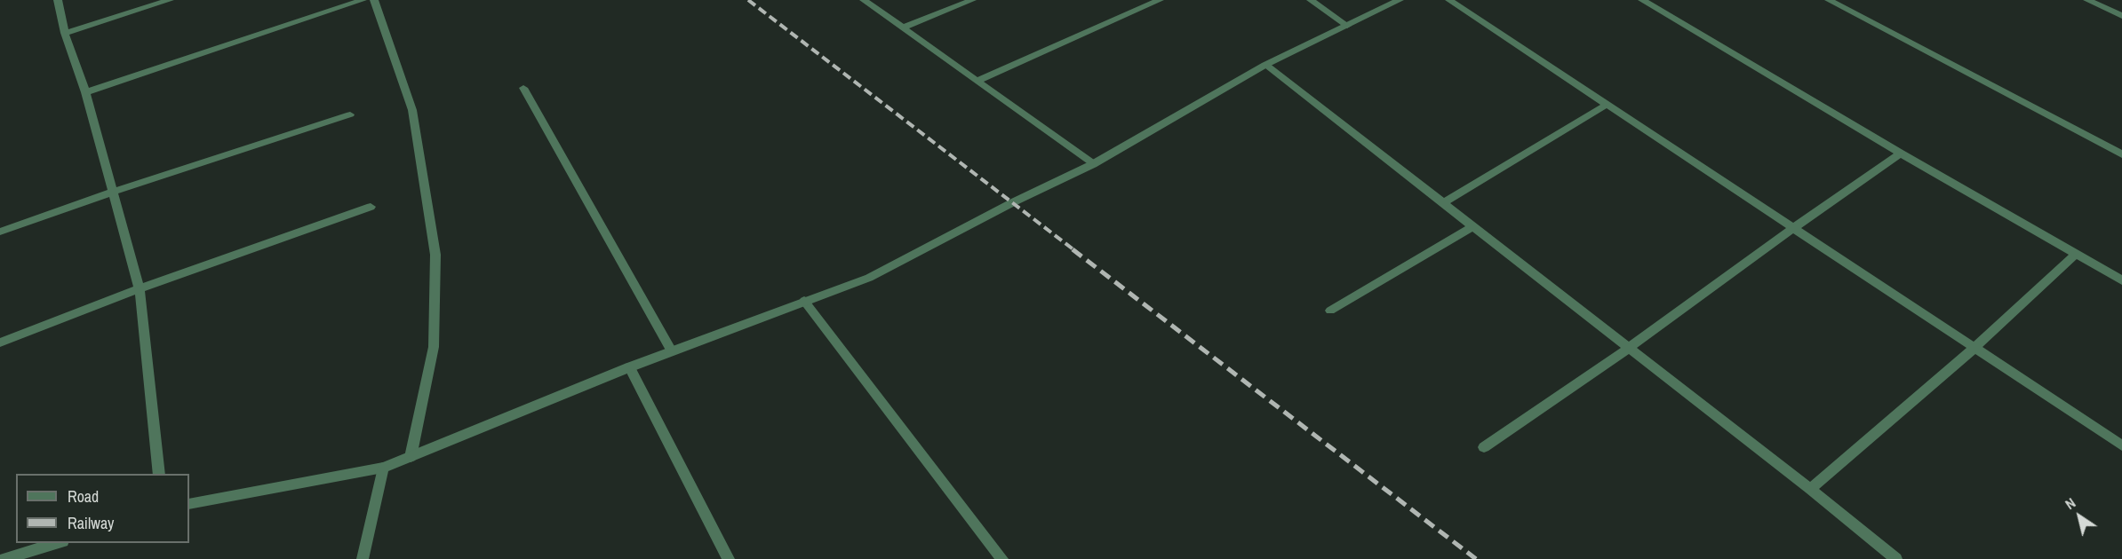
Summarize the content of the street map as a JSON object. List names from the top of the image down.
{
  "legend": ["Road", "Railway"],
  "north": "top left"
}
